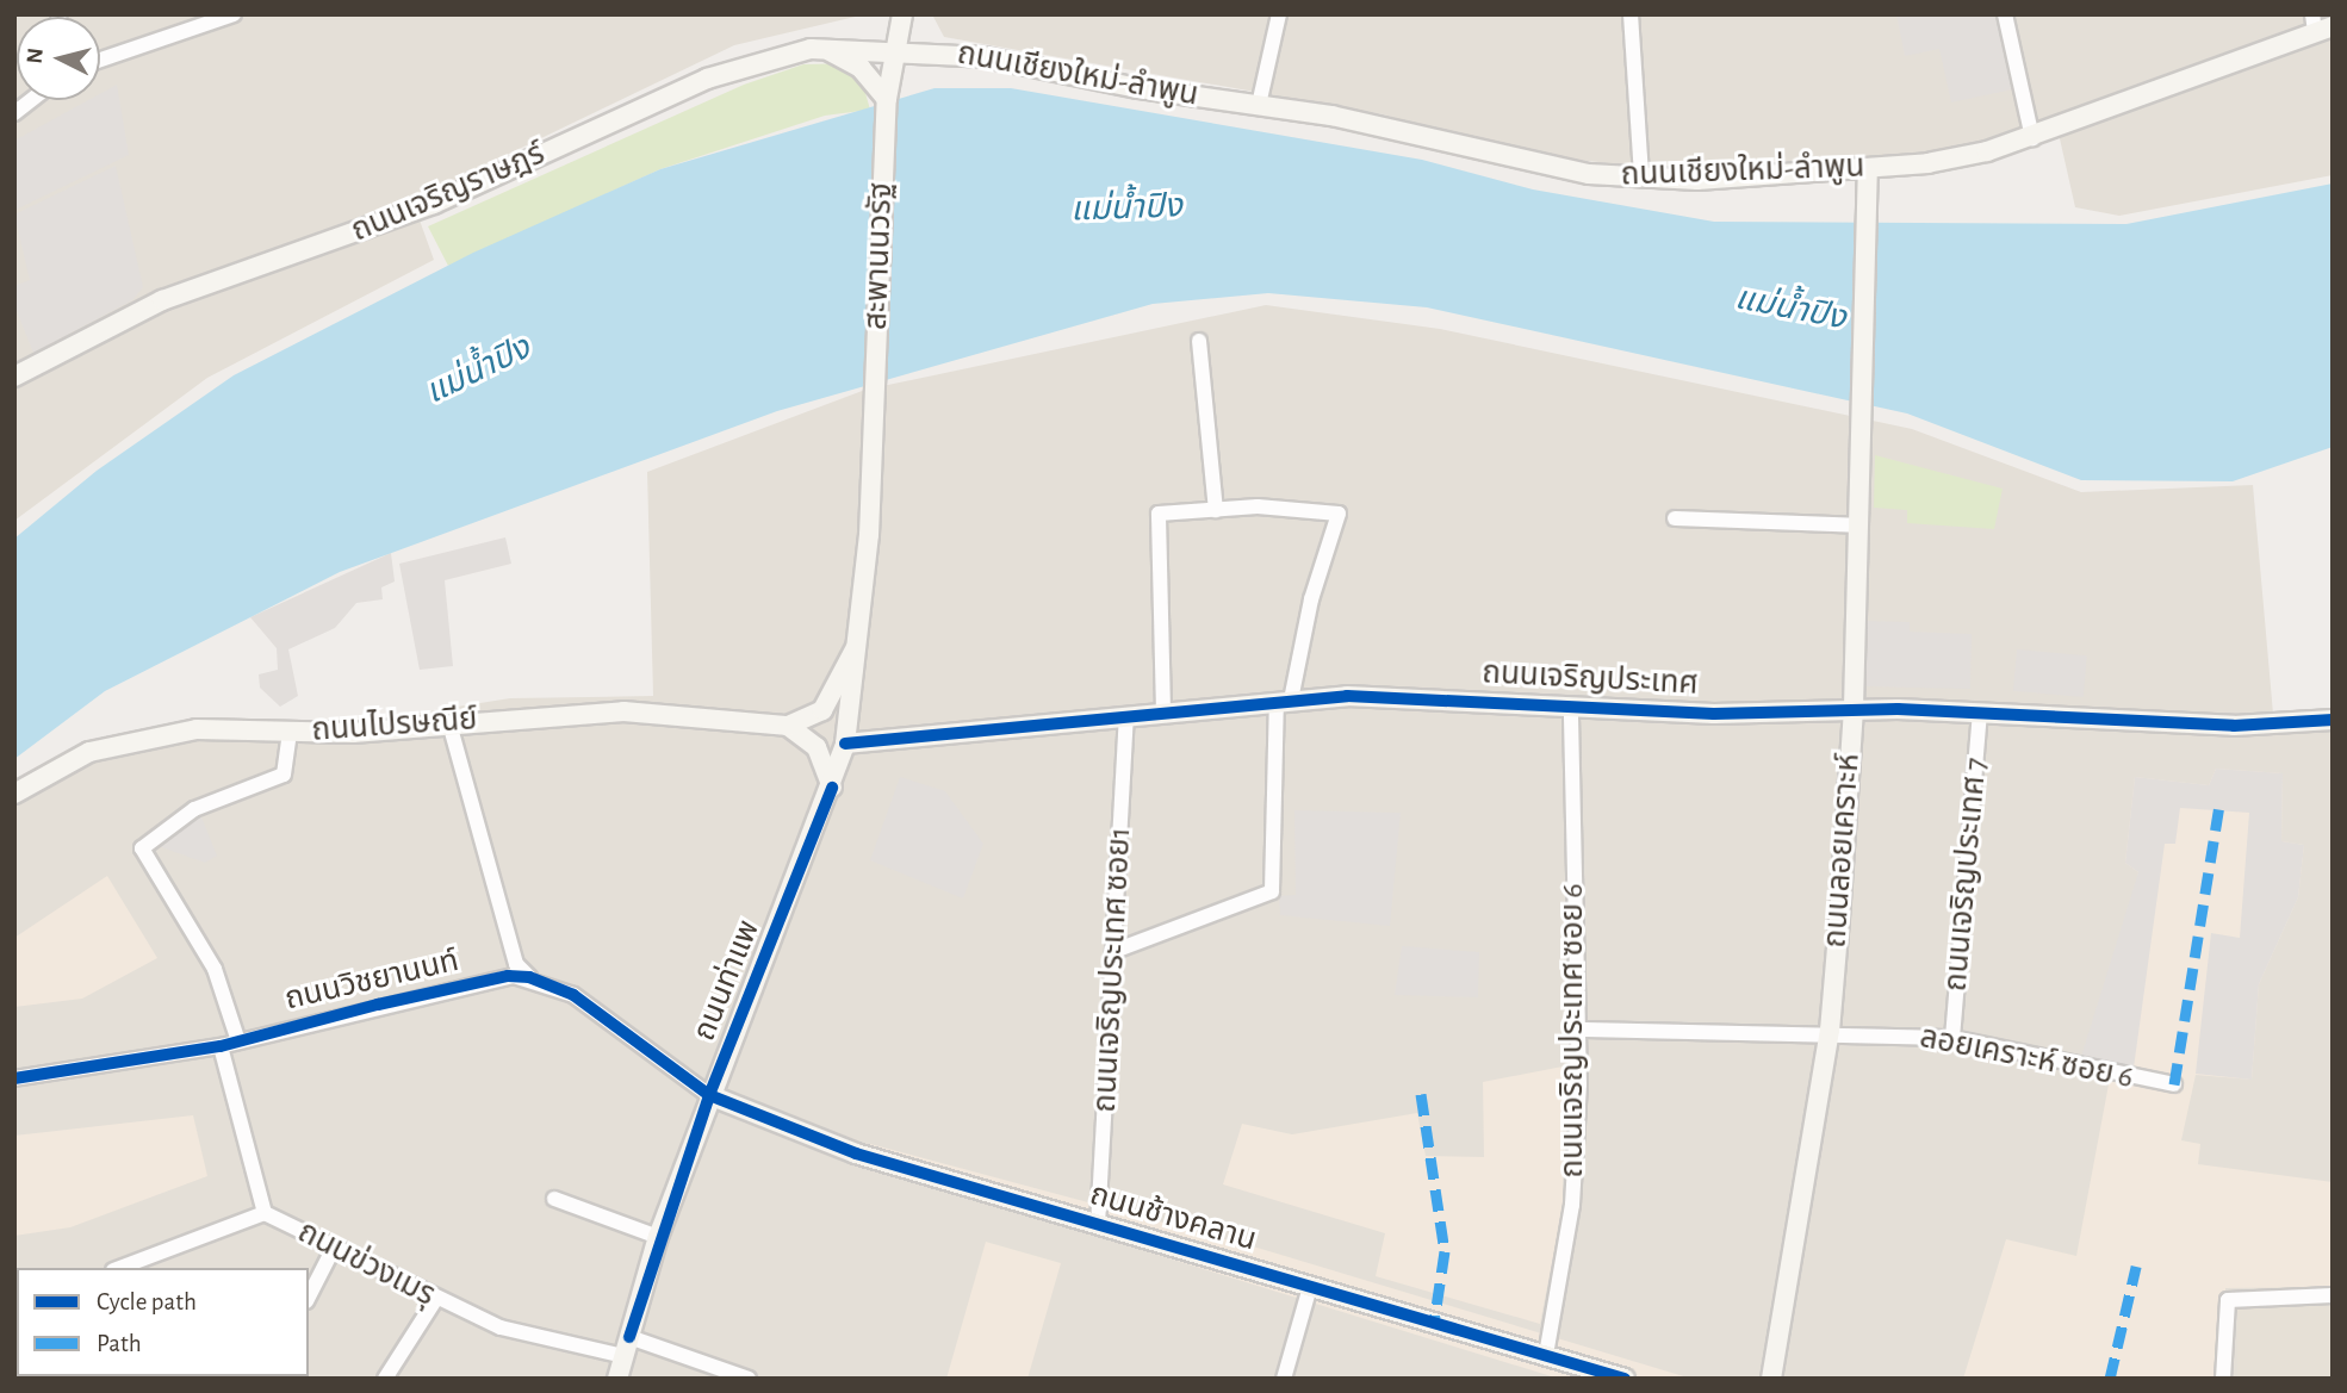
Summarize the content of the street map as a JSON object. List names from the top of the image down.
{
  "streets": {
    "street": [
      "ถนนเชียงใหม่-ลำพูน",
      "ถนนเจริญราษฎร์",
      "สะพานนวรัฐ",
      "ถนนเจริญประเทศ",
      "ถนนไปรษณีย์",
      "ถนนลอยเคราะห์",
      "ถนนเจริญประเทศ 7",
      "ถนนเจริญประเทศ ซอย1",
      "ถนนวิชยานนท์",
      "ถนนท่าแพ",
      "ถนนเจริญประเทศ ซอย 6",
      "ลอยเคราะห์ ซอย 6",
      "ถนนช้างคลาน",
      "ถนนข่วงเมรุ"
    ]
  },
  "crossings": [
    ["ถนนเชียงใหม่-ลำพูน", "ถนนเจริญราษฎร์"],
    ["ถนนเชียงใหม่-ลำพูน", "สะพานนวรัฐ"],
    ["ถนนเชียงใหม่-ลำพูน", "ถนนลอยเคราะห์"],
    ["ถนนเจริญราษฎร์", "สะพานนวรัฐ"],
    ["สะพานนวรัฐ", "ถนนท่าแพ"],
    ["ถนนเจริญประเทศ", "ถนนลอยเคราะห์"],
    ["ถนนเจริญประเทศ", "ถนนเจริญประเทศ 7"],
    ["ถนนเจริญประเทศ", "ถนนเจริญประเทศ ซอย1"],
    ["ถนนเจริญประเทศ", "ถนนท่าแพ"],
    ["ถนนเจริญประเทศ", "ถนนเจริญประเทศ ซอย 6"],
    ["ถนนลอยเคราะห์", "ลอยเคราะห์ ซอย 6"],
    ["ถนนเจริญประเทศ 7", "ลอยเคราะห์ ซอย 6"],
    ["ถนนเจริญประเทศ ซอย1", "ถนนช้างคลาน"],
    ["ถนนท่าแพ", "ถนนช้างคลาน"],
    ["ถนนท่าแพ", "ถนนข่วงเมรุ"],
    ["ถนนเจริญประเทศ ซอย 6", "ลอยเคราะห์ ซอย 6"],
    ["ถนนเจริญประเทศ ซอย 6", "ถนนช้างคลาน"]
  ],
  "water": ["แม่น้ำปิง"],
  "legend": ["Cycle path", "Path"],
  "north": "left"
}
